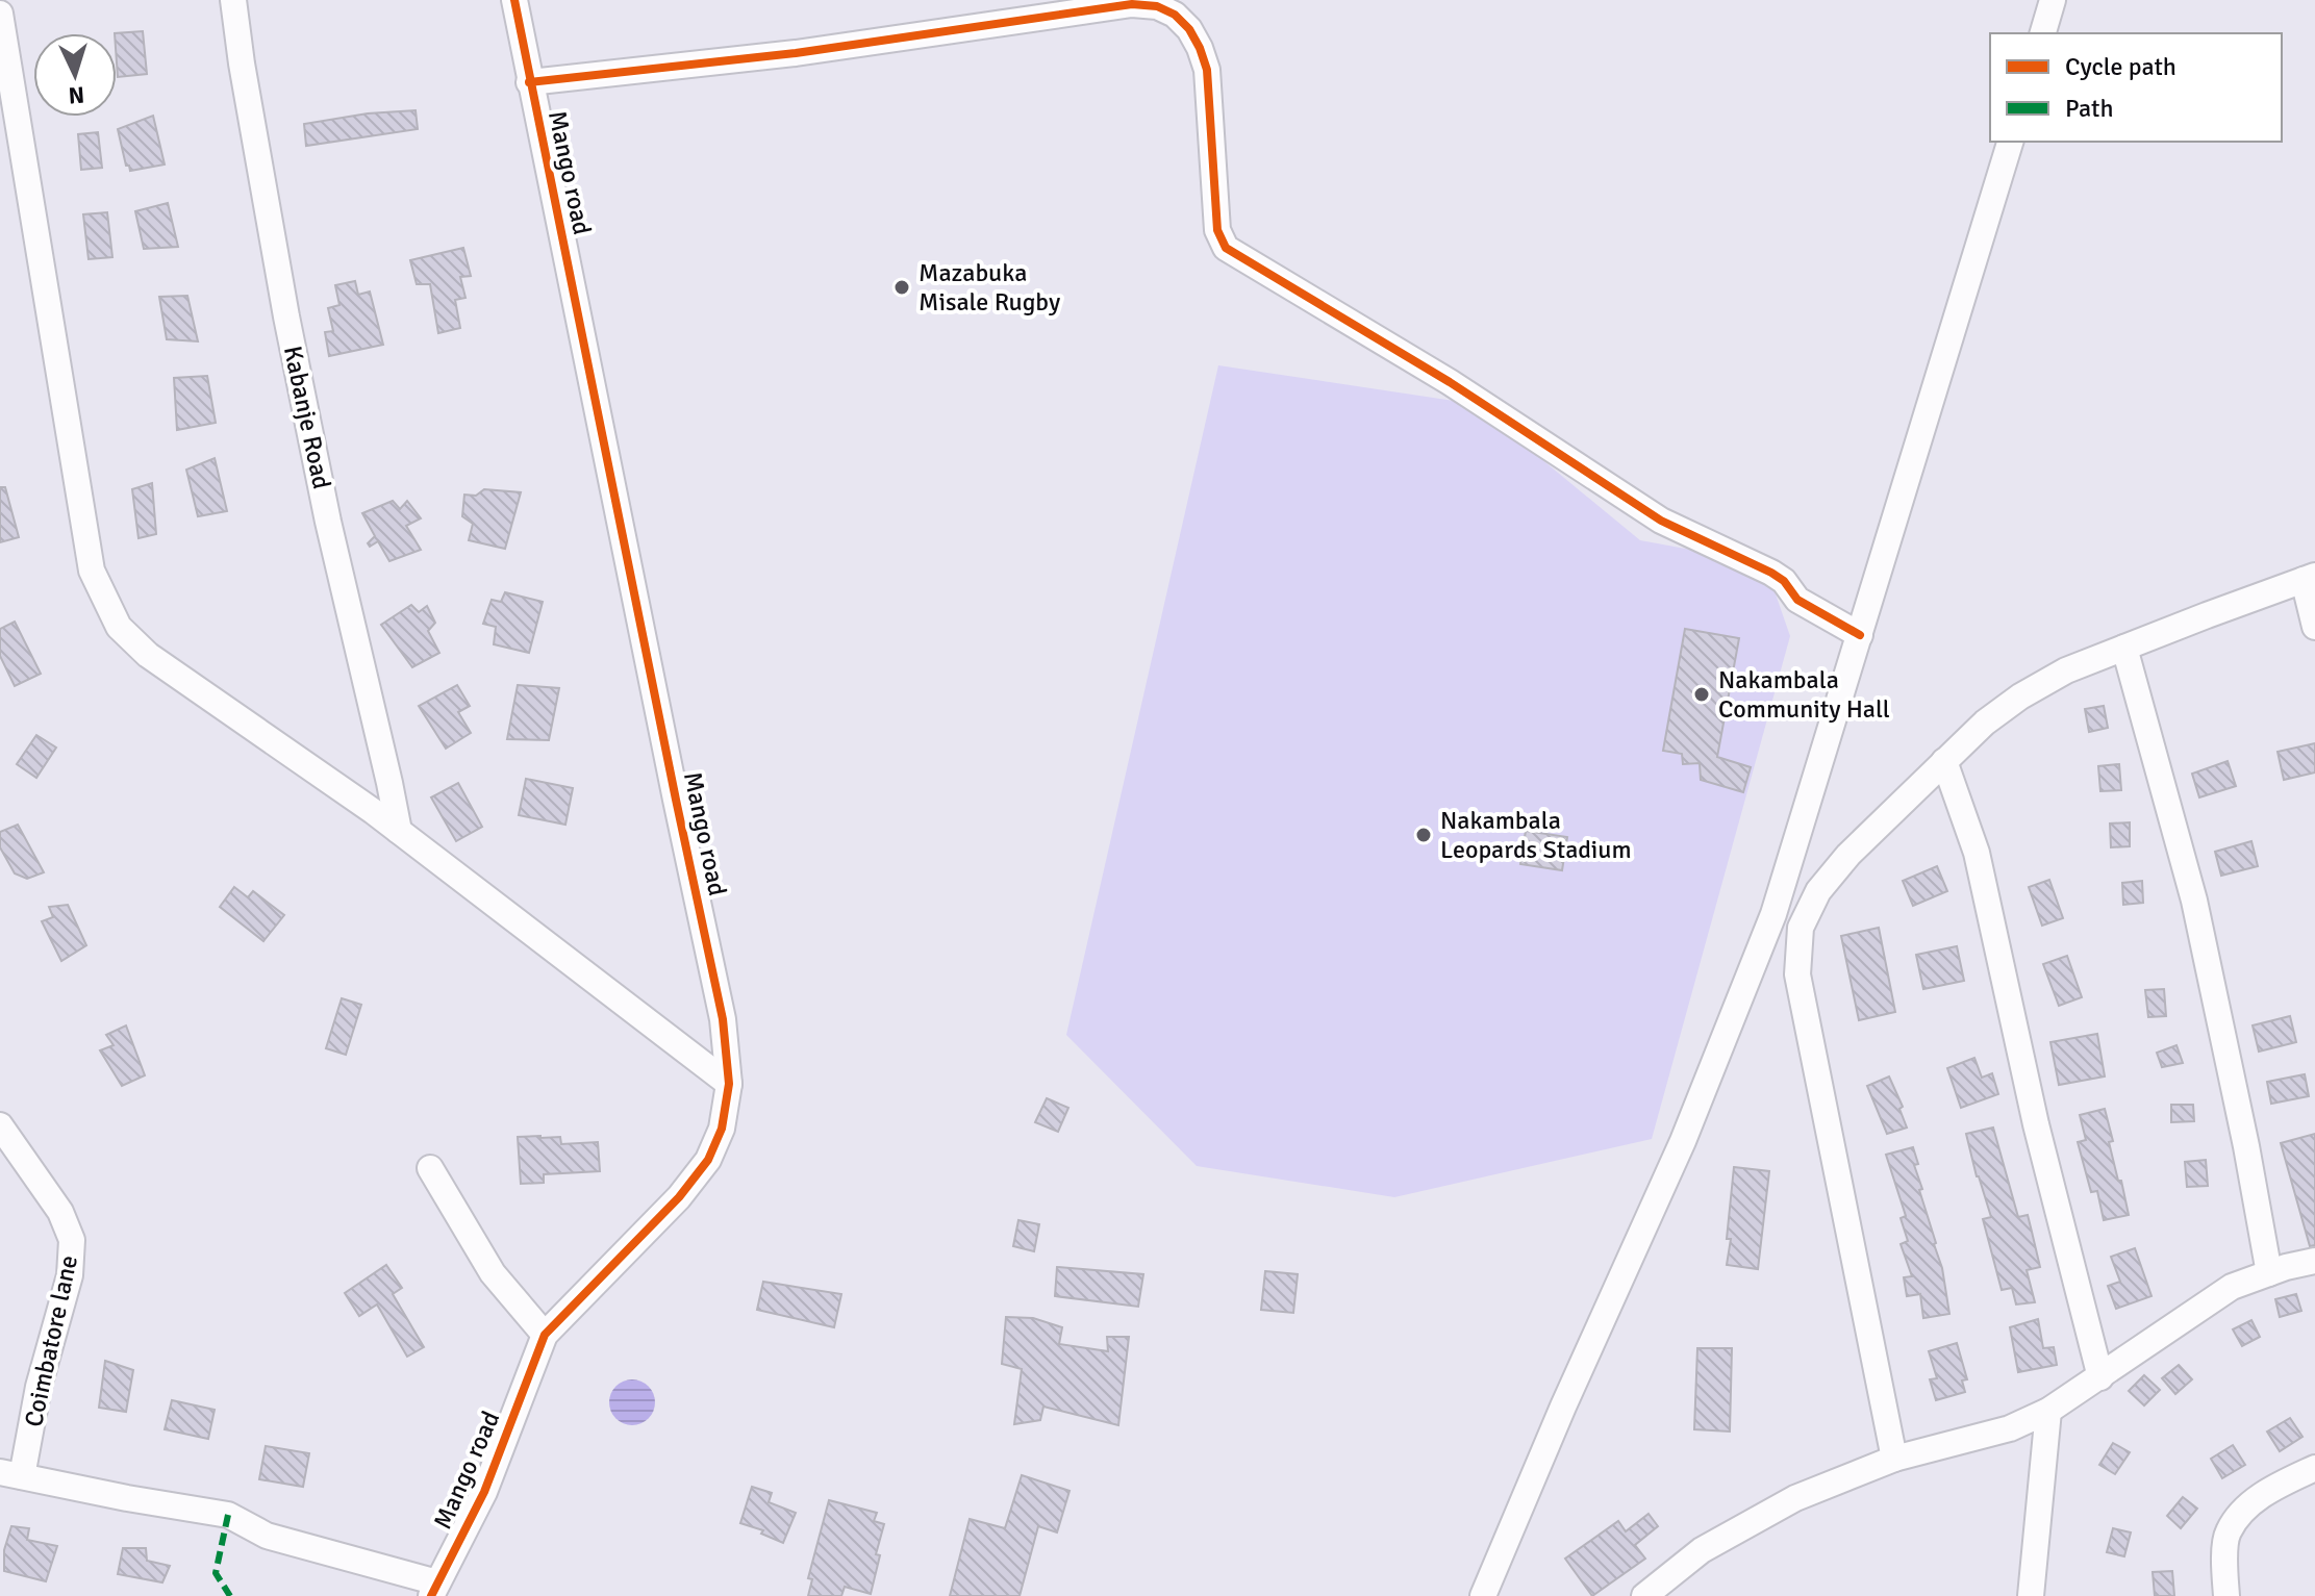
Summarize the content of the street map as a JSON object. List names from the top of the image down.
{
  "streets": {
    "street": ["Mango road", "Kabanje Road", "Coimbatore lane"]
  },
  "places": ["Mazabuka Misale Rugby", "Nakambala Community Hall", "Nakambala Leopards Stadium"],
  "legend": ["Cycle path", "Path"],
  "north": "bottom"
}
